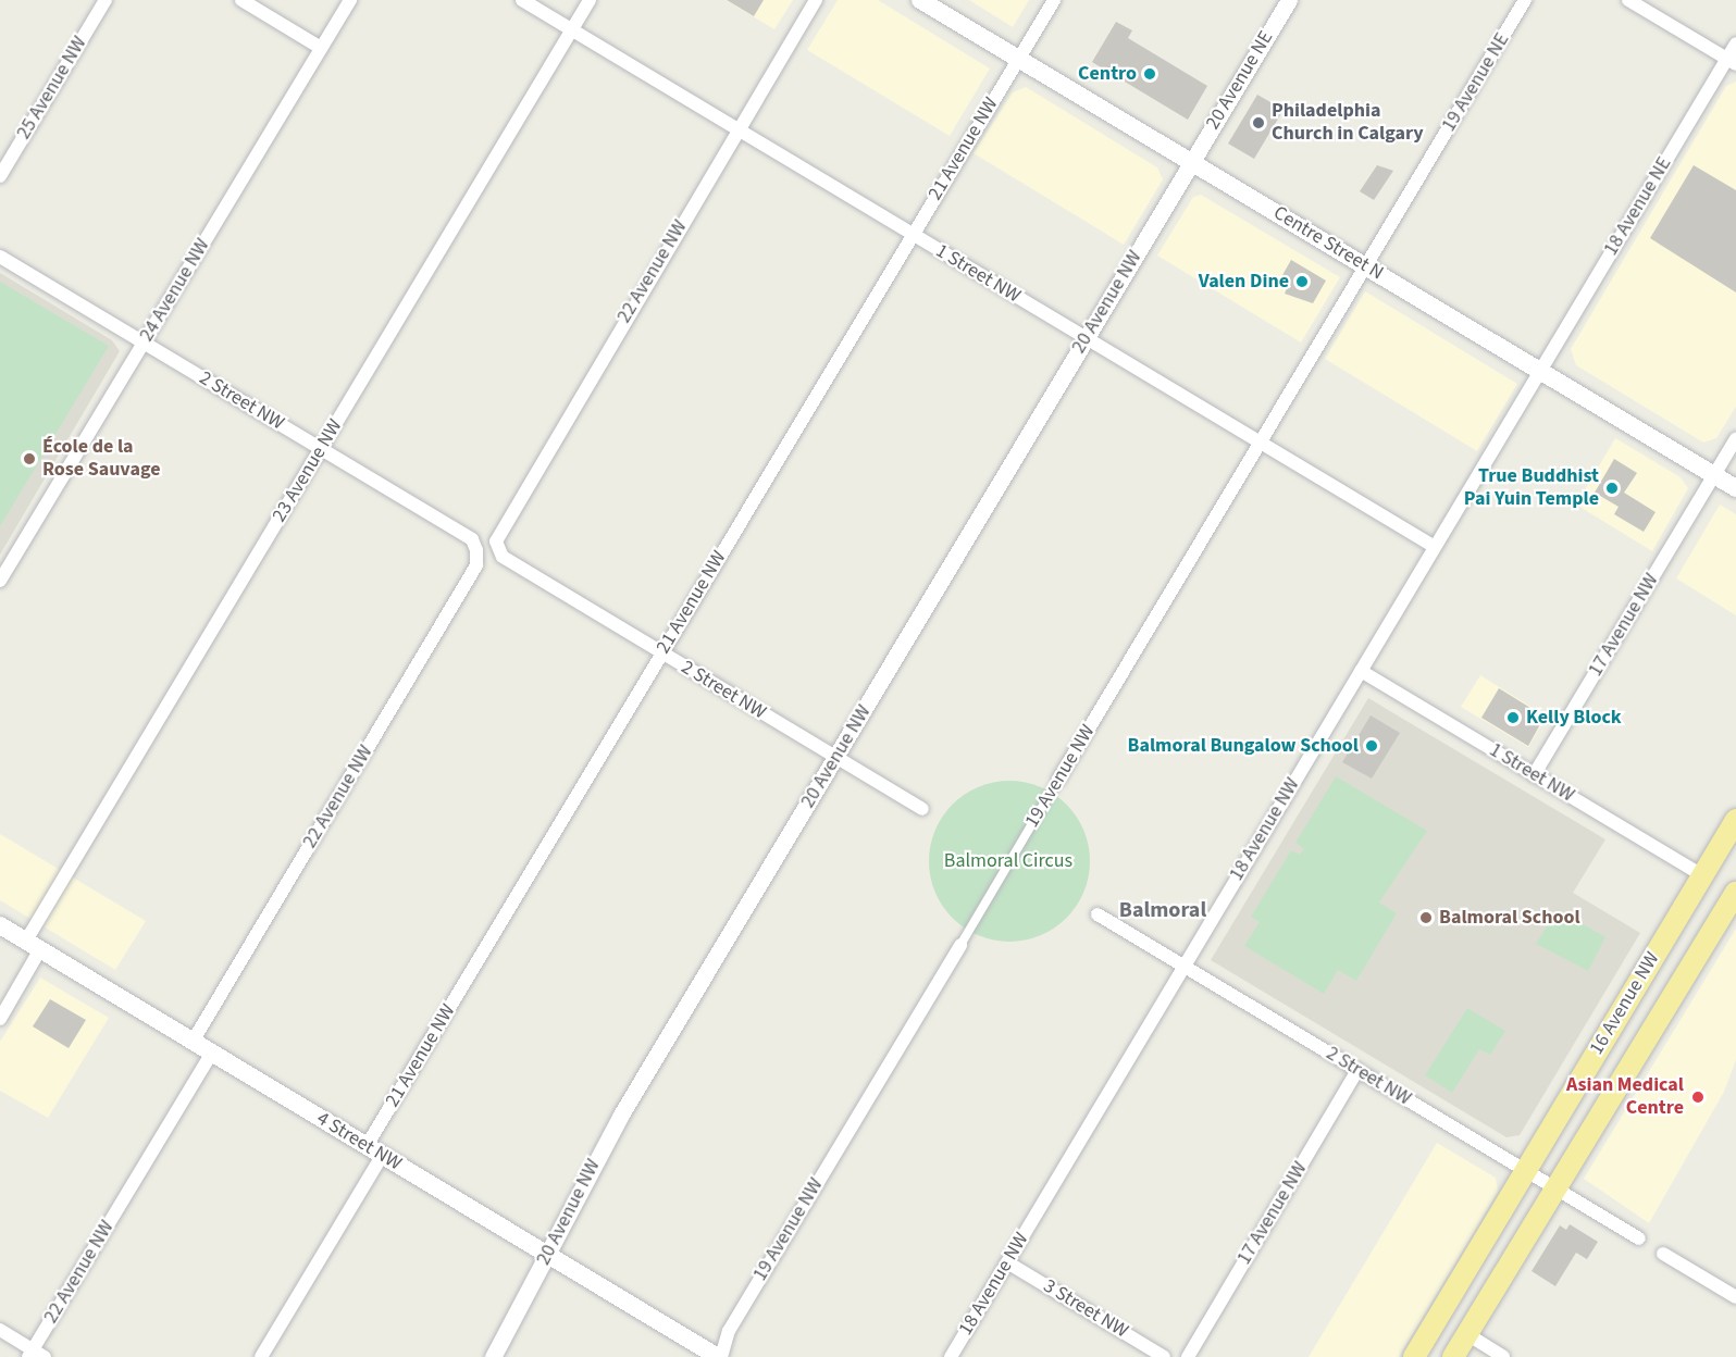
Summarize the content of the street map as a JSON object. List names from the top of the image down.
{
  "streets": {
    "highway": ["16 Avenue NW"],
    "main road": ["Centre Street N", "4 Street NW"],
    "street": [
      "20 Avenue NE",
      "19 Avenue NE",
      "25 Avenue NW",
      "21 Avenue NW",
      "18 Avenue NE",
      "22 Avenue NW",
      "1 Street NW",
      "24 Avenue NW",
      "20 Avenue NW",
      "2 Street NW",
      "23 Avenue NW",
      "17 Avenue NW",
      "19 Avenue NW",
      "18 Avenue NW",
      "3 Street NW"
    ]
  },
  "crossings": [
    ["20 Avenue NE", "Centre Street N"],
    ["20 Avenue NE", "20 Avenue NW"],
    ["19 Avenue NE", "Centre Street N"],
    ["19 Avenue NE", "19 Avenue NW"],
    ["21 Avenue NW", "Centre Street N"],
    ["21 Avenue NW", "1 Street NW"],
    ["21 Avenue NW", "2 Street NW"],
    ["21 Avenue NW", "4 Street NW"],
    ["18 Avenue NE", "Centre Street N"],
    ["18 Avenue NE", "18 Avenue NW"],
    ["Centre Street N", "20 Avenue NW"],
    ["Centre Street N", "17 Avenue NW"],
    ["Centre Street N", "19 Avenue NW"],
    ["Centre Street N", "18 Avenue NW"],
    ["22 Avenue NW", "1 Street NW"],
    ["22 Avenue NW", "2 Street NW"],
    ["22 Avenue NW", "4 Street NW"],
    ["1 Street NW", "20 Avenue NW"],
    ["1 Street NW", "23 Avenue NW"],
    ["1 Street NW", "17 Avenue NW"],
    ["1 Street NW", "19 Avenue NW"],
    ["1 Street NW", "18 Avenue NW"],
    ["1 Street NW", "16 Avenue NW"],
    ["24 Avenue NW", "2 Street NW"],
    ["20 Avenue NW", "2 Street NW"],
    ["20 Avenue NW", "4 Street NW"],
    ["2 Street NW", "23 Avenue NW"],
    ["2 Street NW", "17 Avenue NW"],
    ["2 Street NW", "18 Avenue NW"],
    ["2 Street NW", "16 Avenue NW"],
    ["23 Avenue NW", "4 Street NW"],
    ["19 Avenue NW", "4 Street NW"],
    ["18 Avenue NW", "3 Street NW"]
  ],
  "districts": ["Balmoral"],
  "parks": ["Balmoral Circus"],
  "places": [
    "Centro",
    "Philadelphia Church in Calgary",
    "Valen Dine",
    "École de la Rose Sauvage",
    "True Buddhist Pai Yuin Temple",
    "Kelly Block",
    "Balmoral Bungalow School",
    "Balmoral School",
    "Asian Medical Centre"
  ]
}
